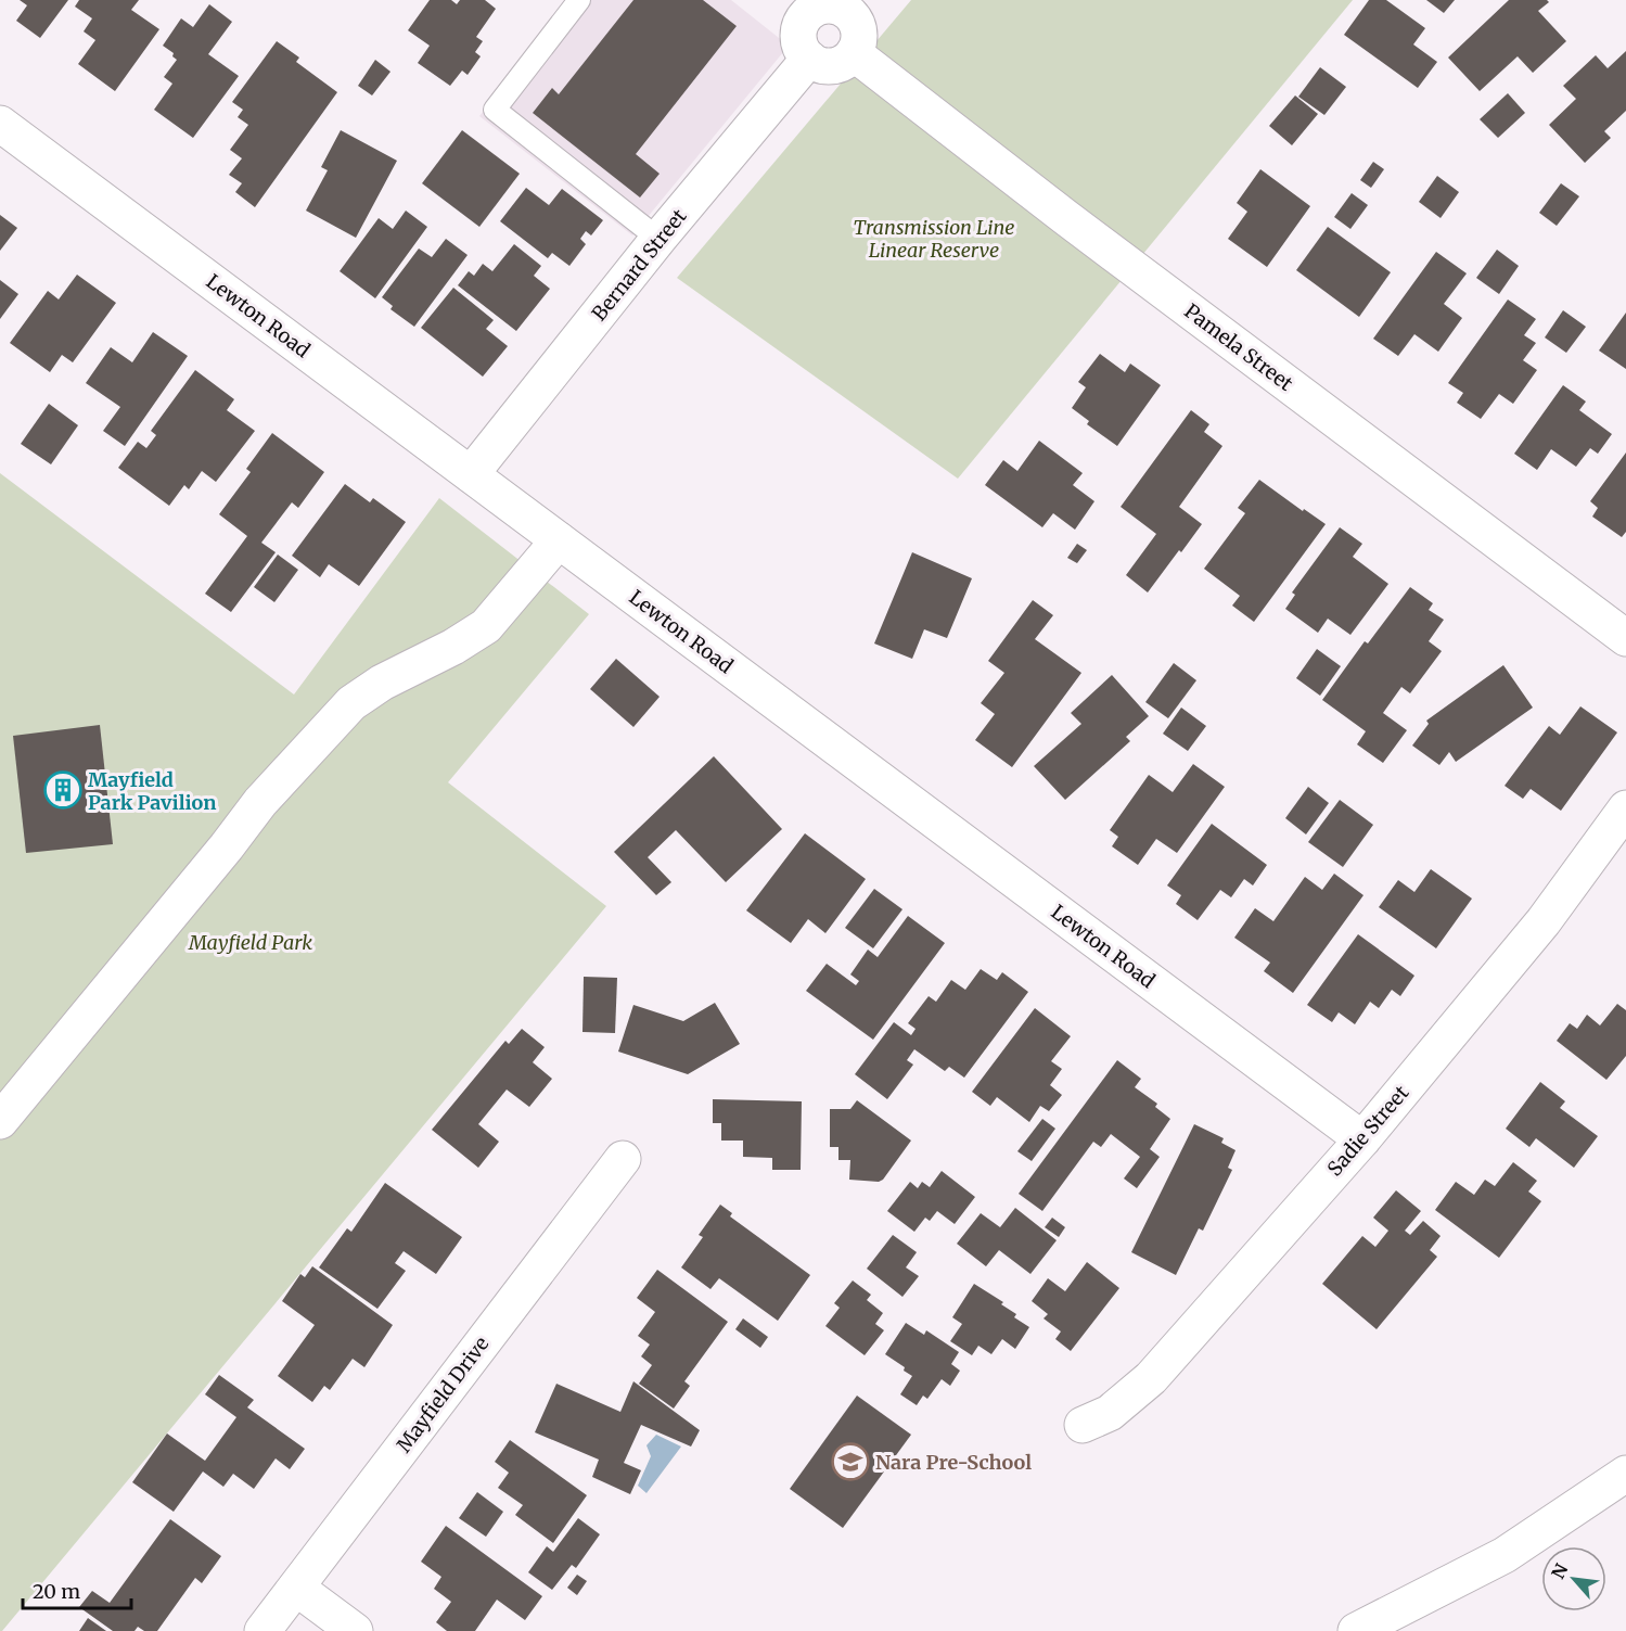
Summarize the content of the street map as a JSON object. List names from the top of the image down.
{
  "streets": {
    "main road": [
      "Bernard Street",
      "Lewton Road",
      "Pamela Street",
      "Sadie Street",
      "Mayfield Drive"
    ]
  },
  "crossings": [
    ["Bernard Street", "Lewton Road"],
    ["Bernard Street", "Pamela Street"],
    ["Lewton Road", "Sadie Street"]
  ],
  "parks": ["Transmission Line Linear Reserve", "Mayfield Park"],
  "places": {
    "building": ["Mayfield Park Pavilion"],
    "school or university": ["Nara Pre-School"]
  },
  "scale_bar": "20 m",
  "north": "top left"
}
